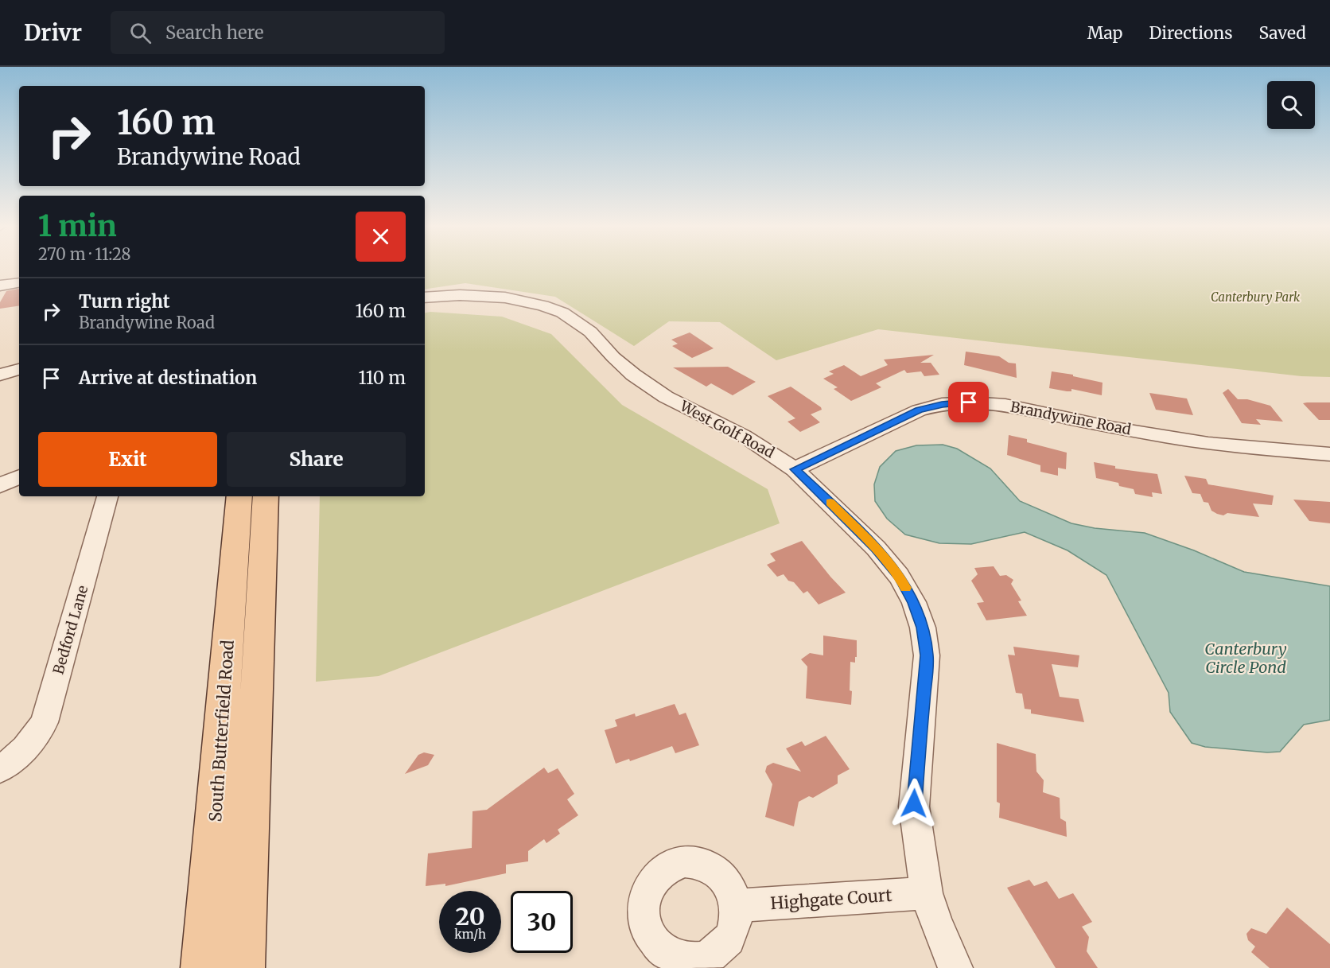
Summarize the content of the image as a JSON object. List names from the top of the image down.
{
  "streets": {
    "main road": ["South Butterfield Road"],
    "street": [
      "Brandywine Road",
      "West Golf Road",
      "Bedford Lane",
      "Highgate Court"
    ]
  },
  "crossings": [
    ["Brandywine Road", "West Golf Road"],
    ["West Golf Road", "Highgate Court"]
  ],
  "water": ["Canterbury Circle Pond"],
  "parks": ["Canterbury Park"],
  "page": {
    "header": "Drivr",
    "search": "Search here",
    "nav": ["Map", "Directions", "Saved"],
    "turn": ["160 m", "Brandywine Road"],
    "heading": ["1 min", "270 m · 11:28"],
    "list": [
      {
        "name": "Turn right",
        "note": "Brandywine Road",
        "value": "160 m"
      },
      {
        "name": "Arrive at destination",
        "value": "110 m"
      }
    ],
    "buttons": ["Exit", "Share"],
    "speed": "20 km/h",
    "limit": "30"
  }
}
